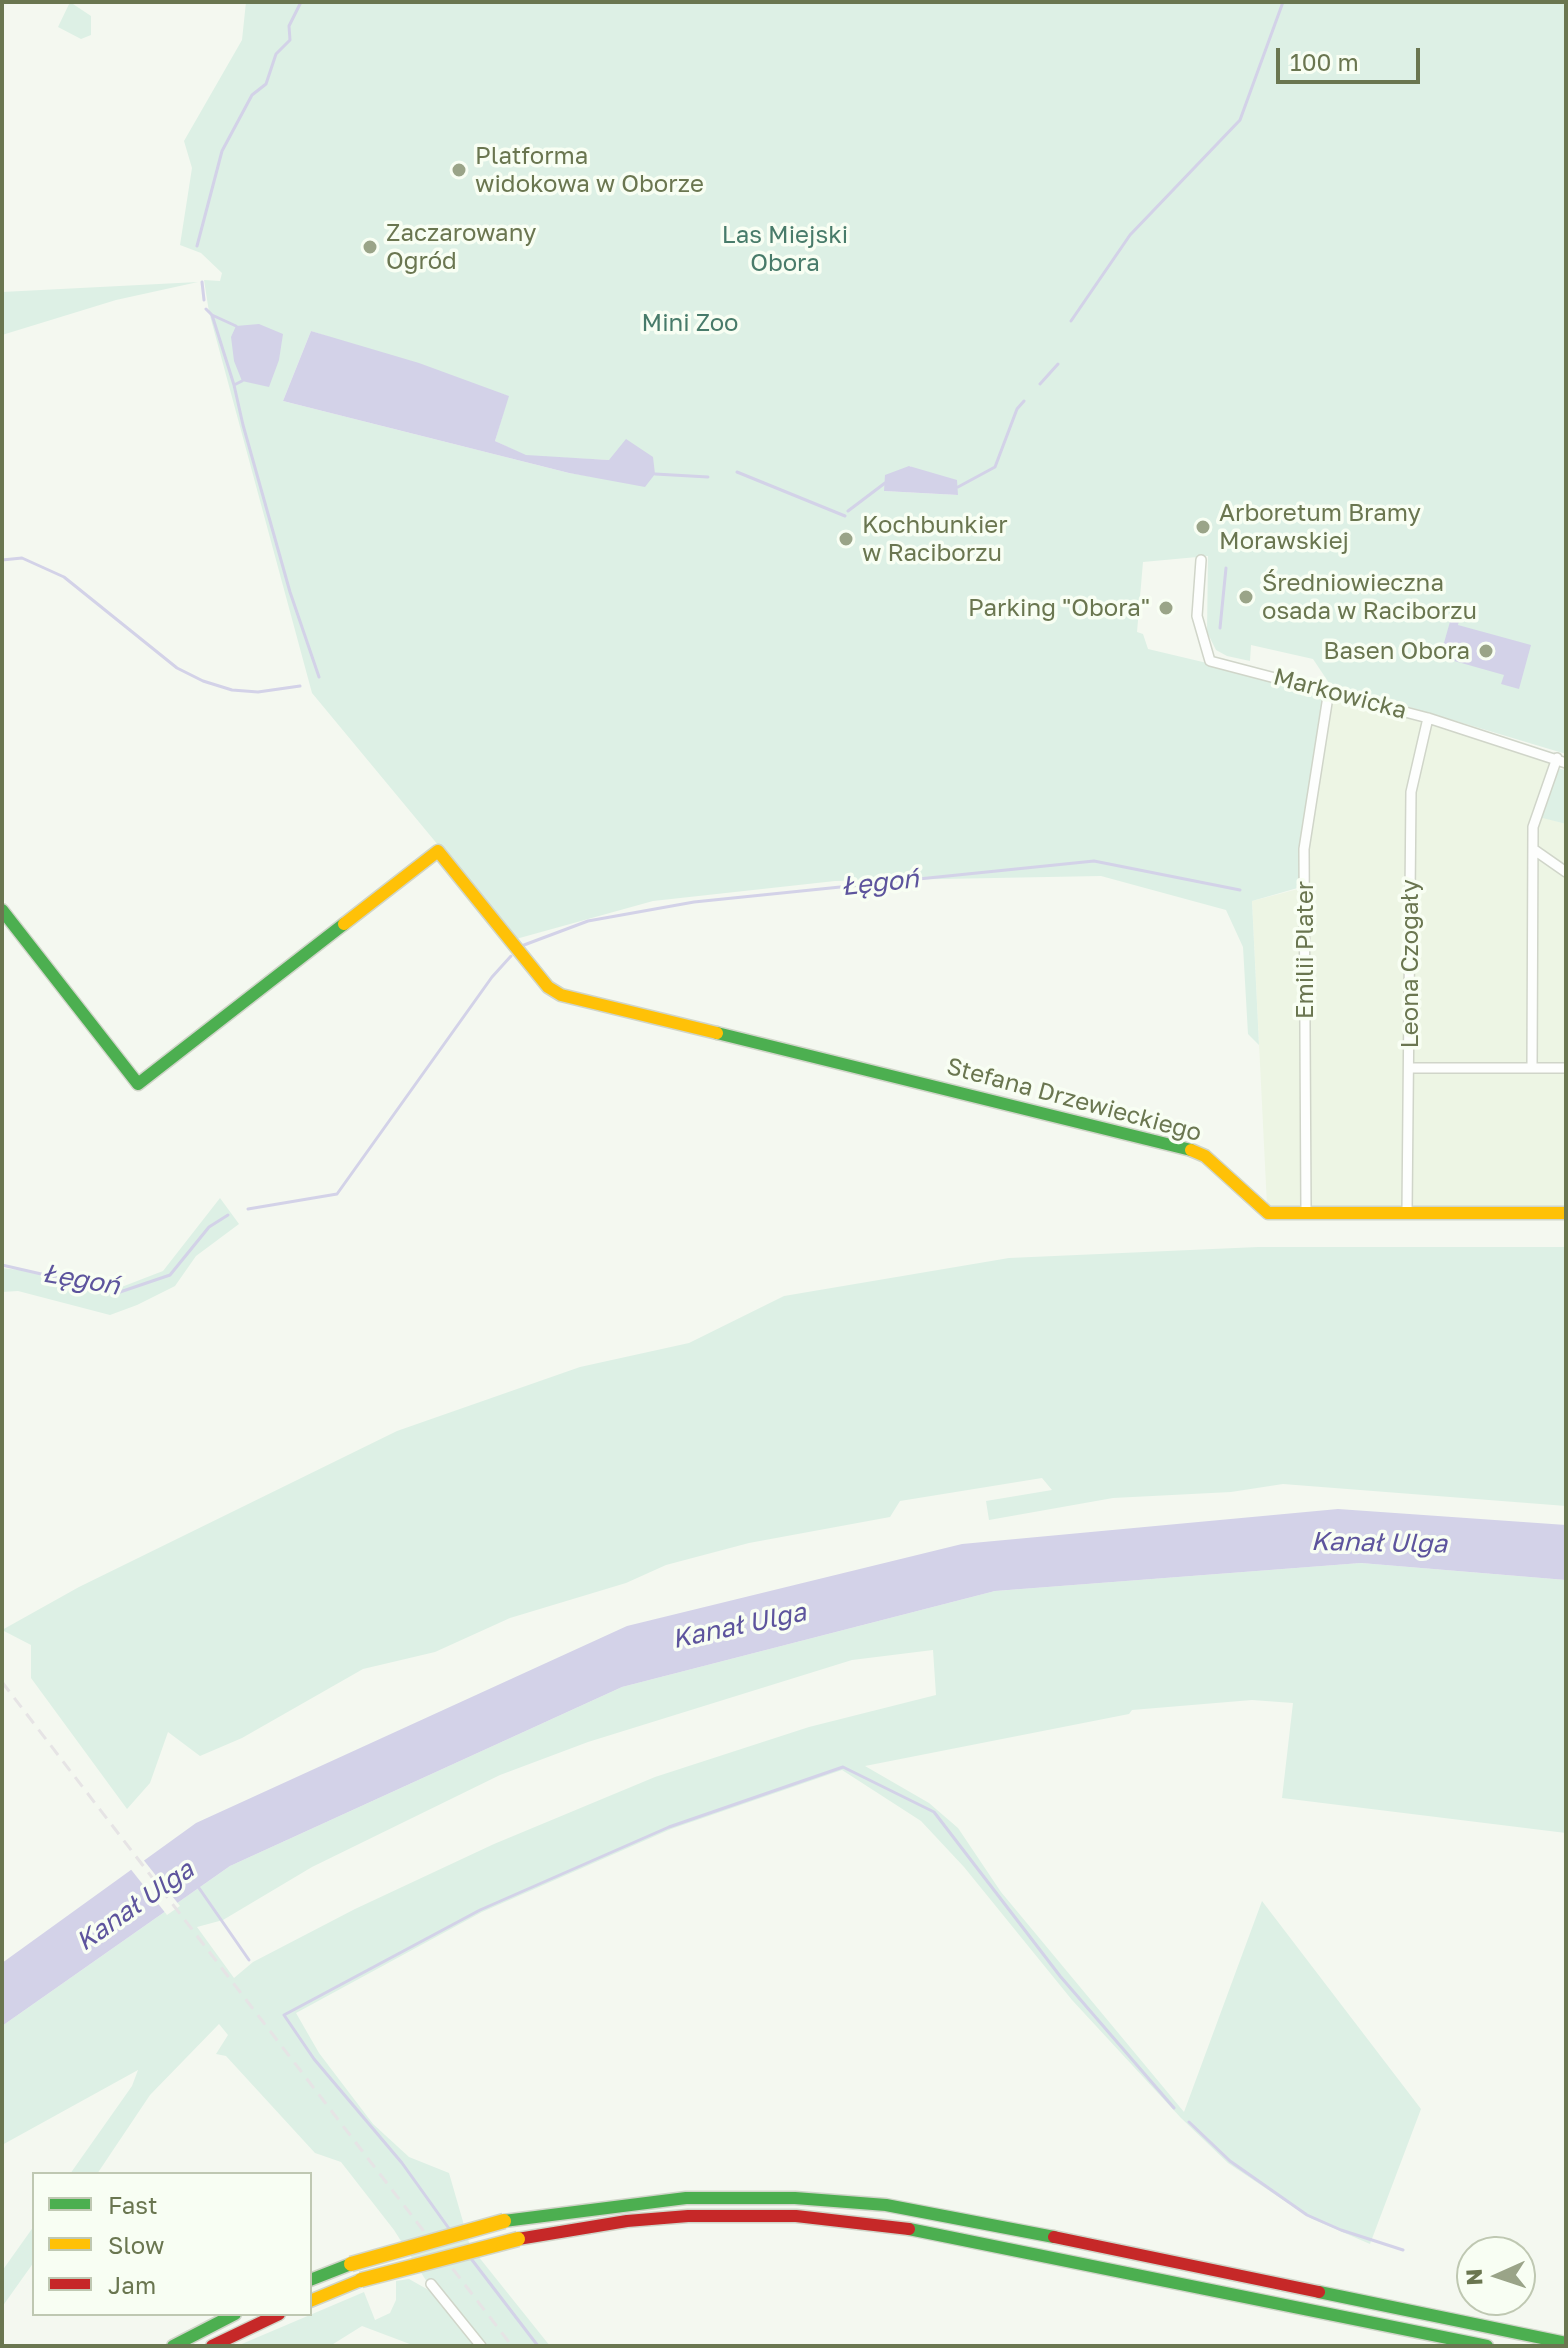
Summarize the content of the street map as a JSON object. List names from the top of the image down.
{
  "streets": {
    "main road": ["Stefana Drzewieckiego"],
    "street": ["Markowicka", "Emilii Plater", "Leona Czogały"]
  },
  "crossings": [
    ["Markowicka", "Emilii Plater"],
    ["Markowicka", "Leona Czogały"],
    ["Emilii Plater", "Stefana Drzewieckiego"],
    ["Leona Czogały", "Stefana Drzewieckiego"]
  ],
  "water": ["Łęgoń", "Kanał Ulga"],
  "parks": ["Las Miejski Obora", "Mini Zoo"],
  "places": [
    "Platforma widokowa w Oborze",
    "Zaczarowany Ogród",
    "Arboretum Bramy Morawskiej",
    "Kochbunkier w Raciborzu",
    "Średniowieczna osada w Raciborzu",
    "Parking \"Obora\"",
    "Basen Obora"
  ],
  "legend": ["Fast", "Slow", "Jam"],
  "scale_bar": "100 m",
  "north": "left"
}
